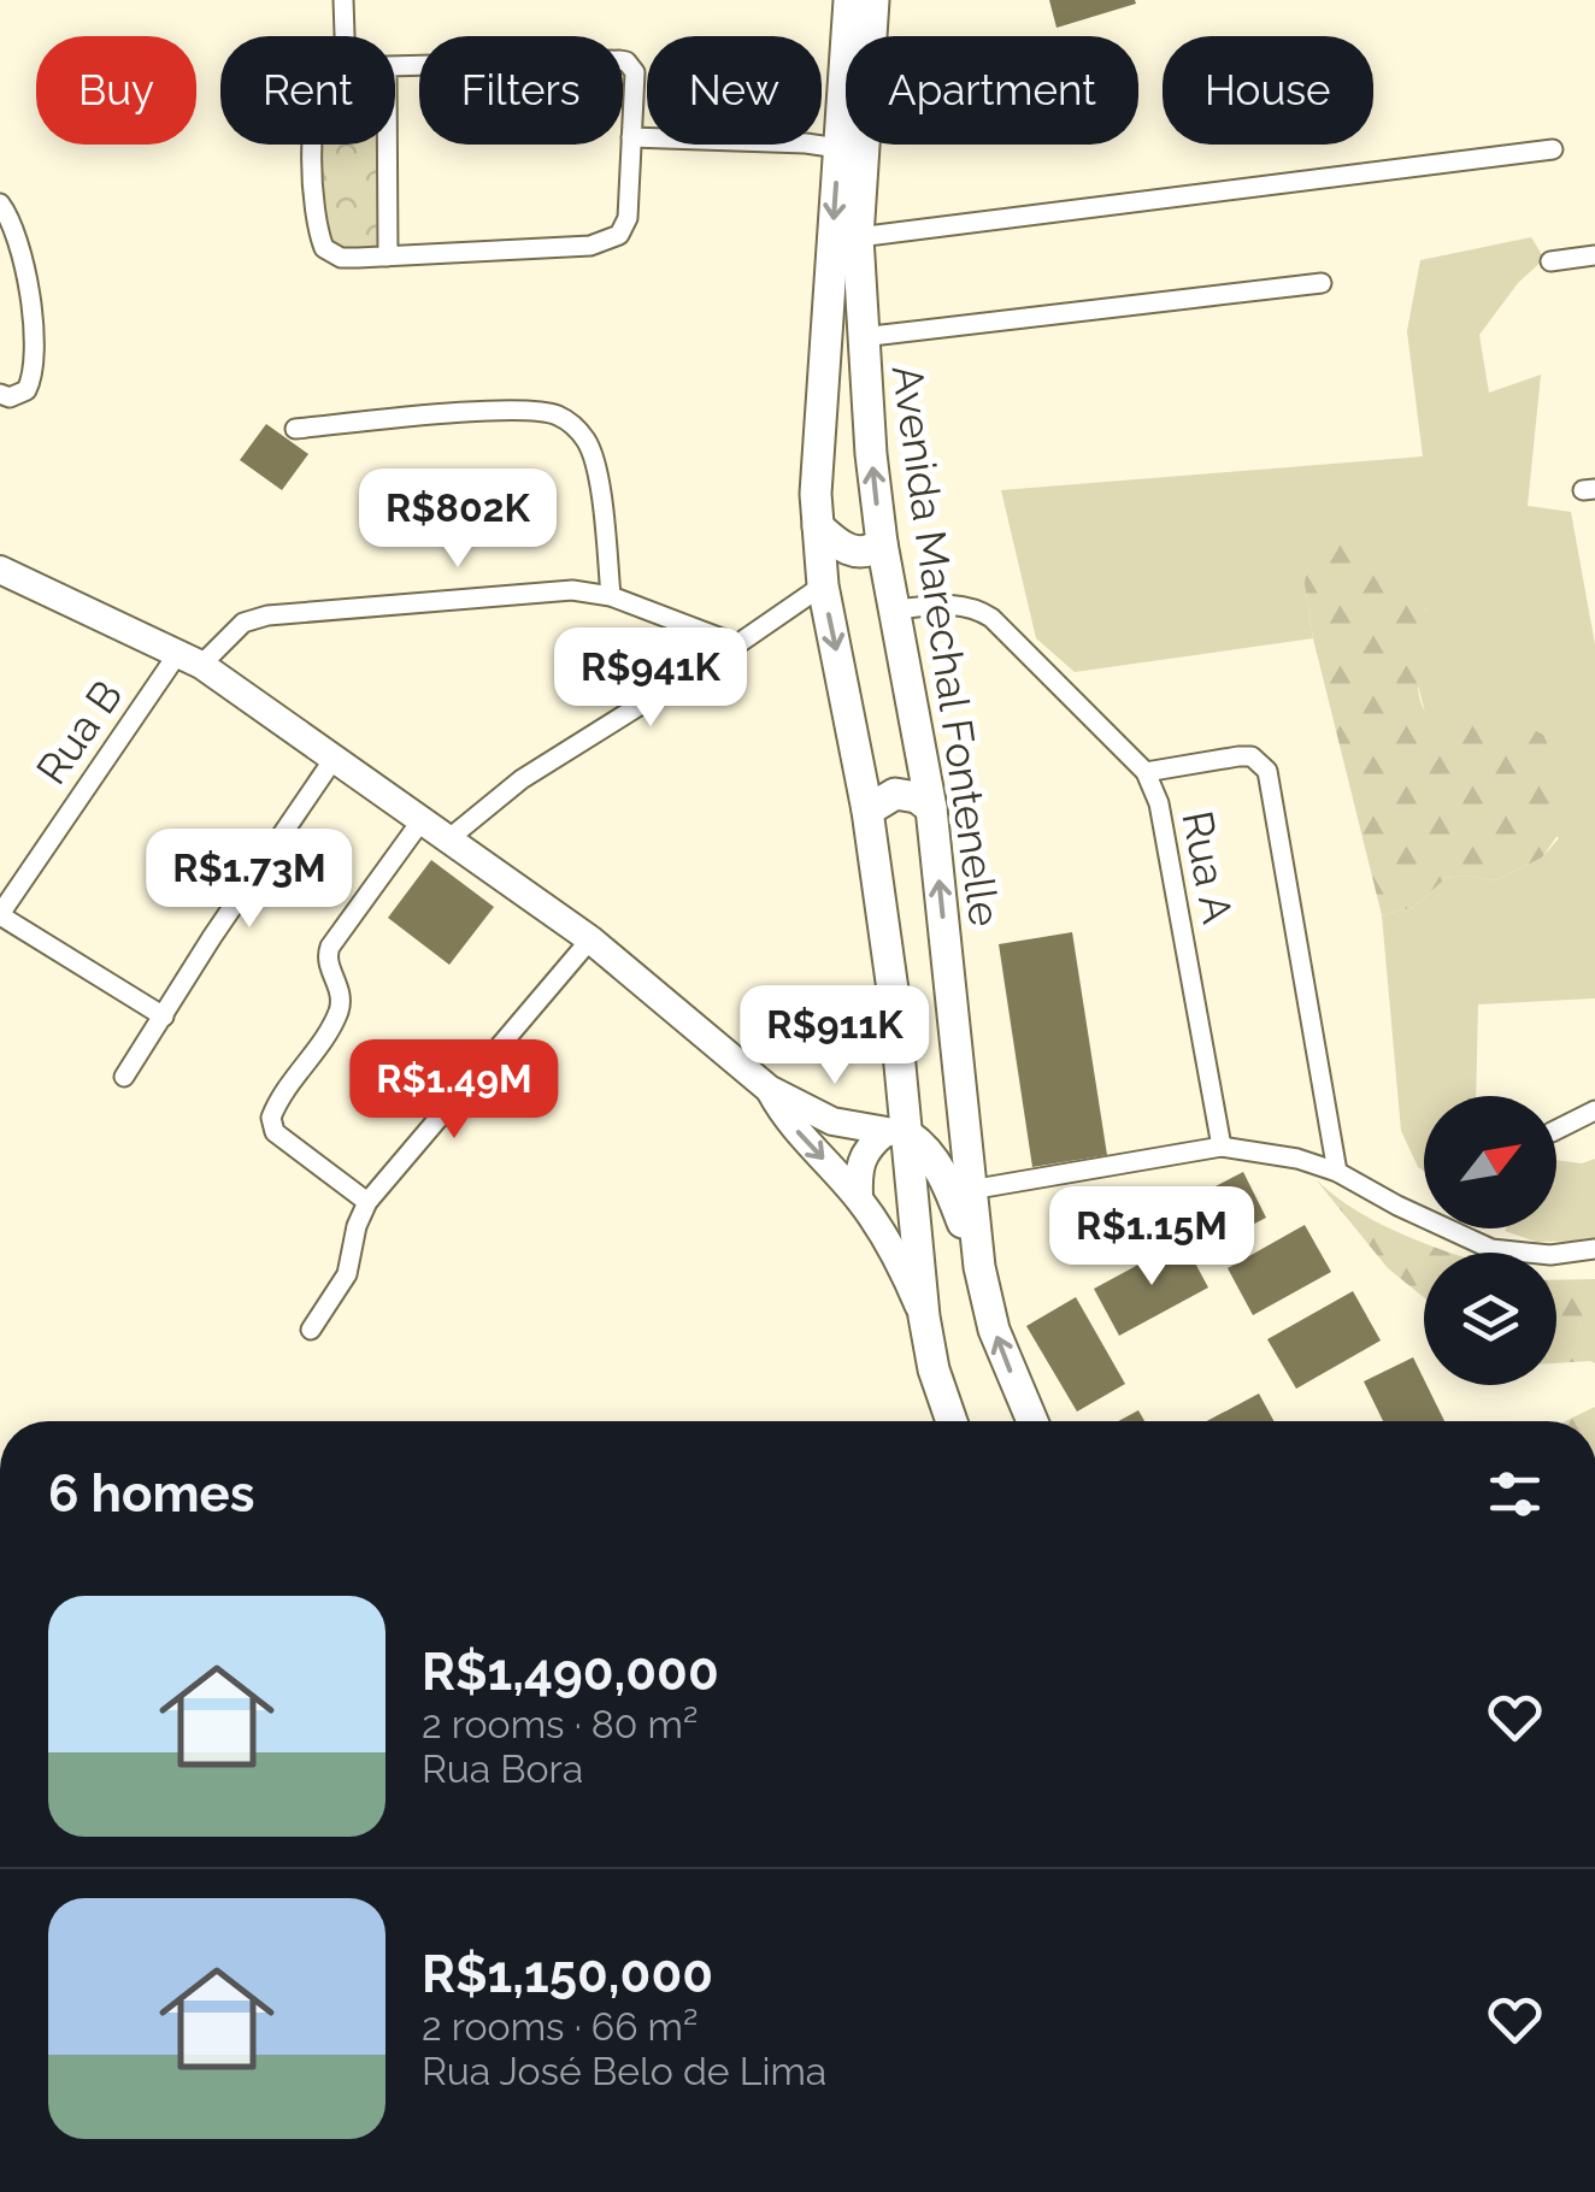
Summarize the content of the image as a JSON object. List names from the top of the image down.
{
  "streets": {
    "main road": ["Avenida Marechal Fontenelle"],
    "street": ["Rua B", "Rua A"]
  },
  "crossings": [
    ["Avenida Marechal Fontenelle", "Rua A"]
  ],
  "north": "top right",
  "page": {
    "chip": [
      "Buy",
      "Rent",
      "Filters",
      "New",
      "Apartment",
      "House"
    ],
    "price": [
      "R$802K",
      "R$941K",
      "R$1.73M",
      "R$911K",
      "R$1.49M",
      "R$1.15M"
    ],
    "heading": "6 homes",
    "list": [
      {
        "name": "R$1,490,000",
        "note": "2 rooms · 80 m² · Rua Bora"
      },
      {
        "name": "R$1,150,000",
        "note": "2 rooms · 66 m² · Rua José Belo de Lima"
      }
    ]
  }
}
